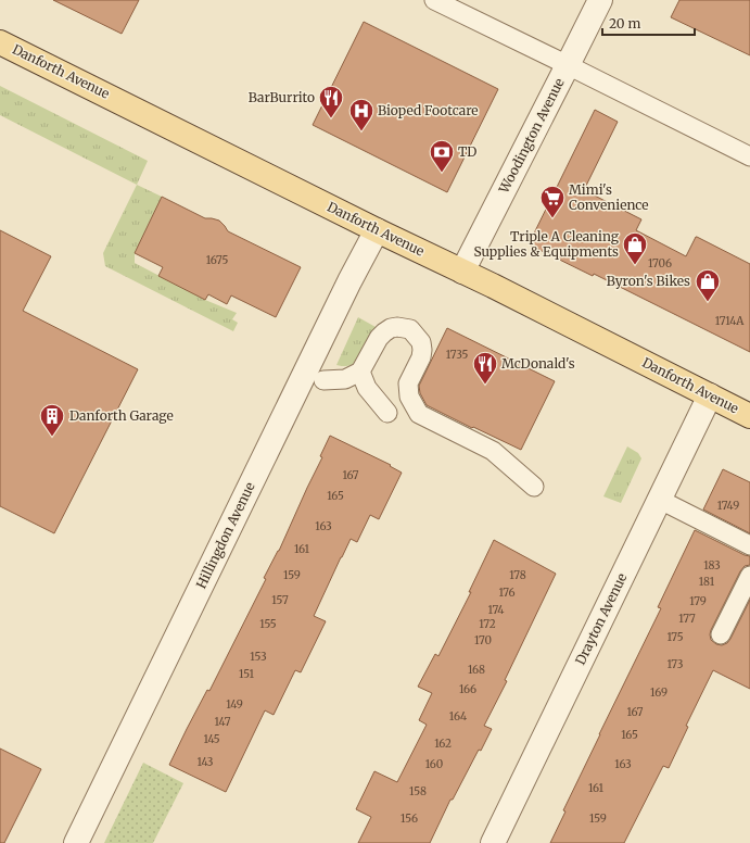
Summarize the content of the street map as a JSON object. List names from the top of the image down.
{
  "streets": {
    "main road": ["Danforth Avenue"],
    "street": ["Woodington Avenue", "Hillingdon Avenue", "Drayton Avenue"]
  },
  "crossings": [
    ["Danforth Avenue", "Woodington Avenue"],
    ["Danforth Avenue", "Hillingdon Avenue"],
    ["Danforth Avenue", "Drayton Avenue"]
  ],
  "places": {
    "restaurant": ["BarBurrito", "McDonald's"],
    "hospital": ["Bioped Footcare"],
    "bank": ["TD"],
    "supermarket": ["Mimi's Convenience"],
    "shop": ["Triple A Cleaning Supplies & Equipments", "Byron's Bikes"],
    "building": ["Danforth Garage"]
  },
  "house_numbers": [
    "1675",
    "1706",
    "1714A",
    "1735",
    "167",
    "165",
    "1749",
    "163",
    "161",
    "183",
    "159",
    "178",
    "181",
    "176",
    "157",
    "179",
    "174",
    "177",
    "155",
    "172",
    "175",
    "170",
    "153",
    "173",
    "168",
    "151",
    "166",
    "169",
    "149",
    "167",
    "164",
    "147",
    "165",
    "145",
    "162",
    "143",
    "160",
    "163",
    "161",
    "158",
    "156",
    "159"
  ],
  "scale_bar": "20 m"
}
